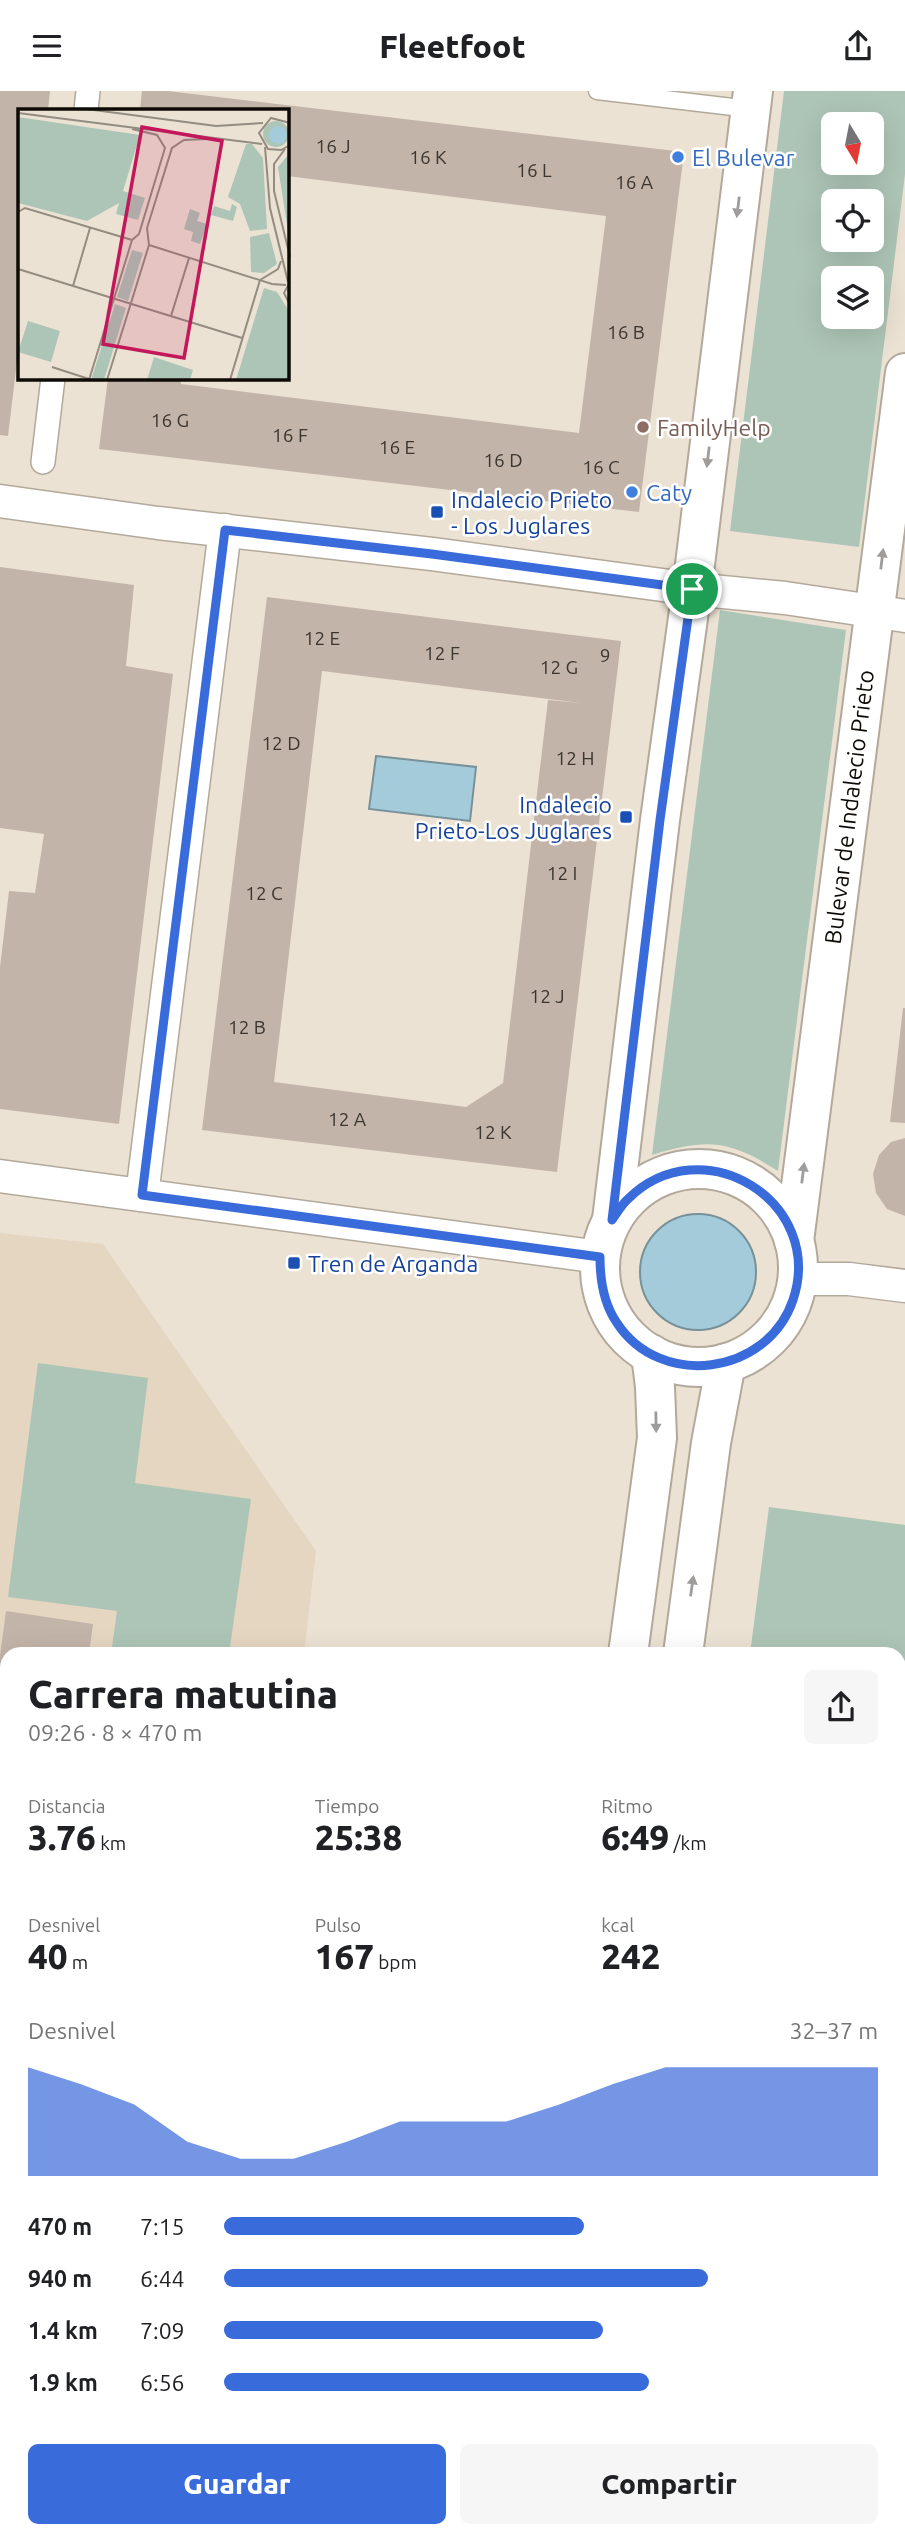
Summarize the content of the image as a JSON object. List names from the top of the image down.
{
  "streets": {
    "street": ["Bulevar de Indalecio Prieto"]
  },
  "places": {
    "other": ["El Bulevar", "FamilyHelp", "Caty"],
    "transit": ["Indalecio Prieto - Los Juglares", "Indalecio Prieto-Los Juglares", "Tren de Arganda"]
  },
  "house_numbers": [
    "16 J",
    "16 K",
    "16 L",
    "16 A",
    "16 B",
    "16 G",
    "16 F",
    "16 E",
    "16 D",
    "16 C",
    "12 E",
    "12 F",
    "9",
    "12 G",
    "12 D",
    "12 H",
    "12 I",
    "12 C",
    "12 J",
    "12 B",
    "12 A",
    "12 K"
  ],
  "north": "bottom",
  "page": {
    "header": "Fleetfoot",
    "heading": ["Carrera matutina", "09:26 · 8 × 470 m"],
    "stats": [
      ["Distancia", "3.76 km"],
      ["Tiempo", "25:38"],
      ["Ritmo", "6:49 /km"],
      ["Desnivel", "40 m"],
      ["Pulso", "167 bpm"],
      ["kcal", "242"]
    ],
    "chart": ["Desnivel", "32–37 m"],
    "list": [
      {
        "name": "470 m",
        "note": "7:15"
      },
      {
        "name": "940 m",
        "note": "6:44"
      },
      {
        "name": "1.4 km",
        "note": "7:09"
      },
      {
        "name": "1.9 km",
        "note": "6:56"
      }
    ],
    "buttons": ["Guardar", "Compartir"]
  }
}
